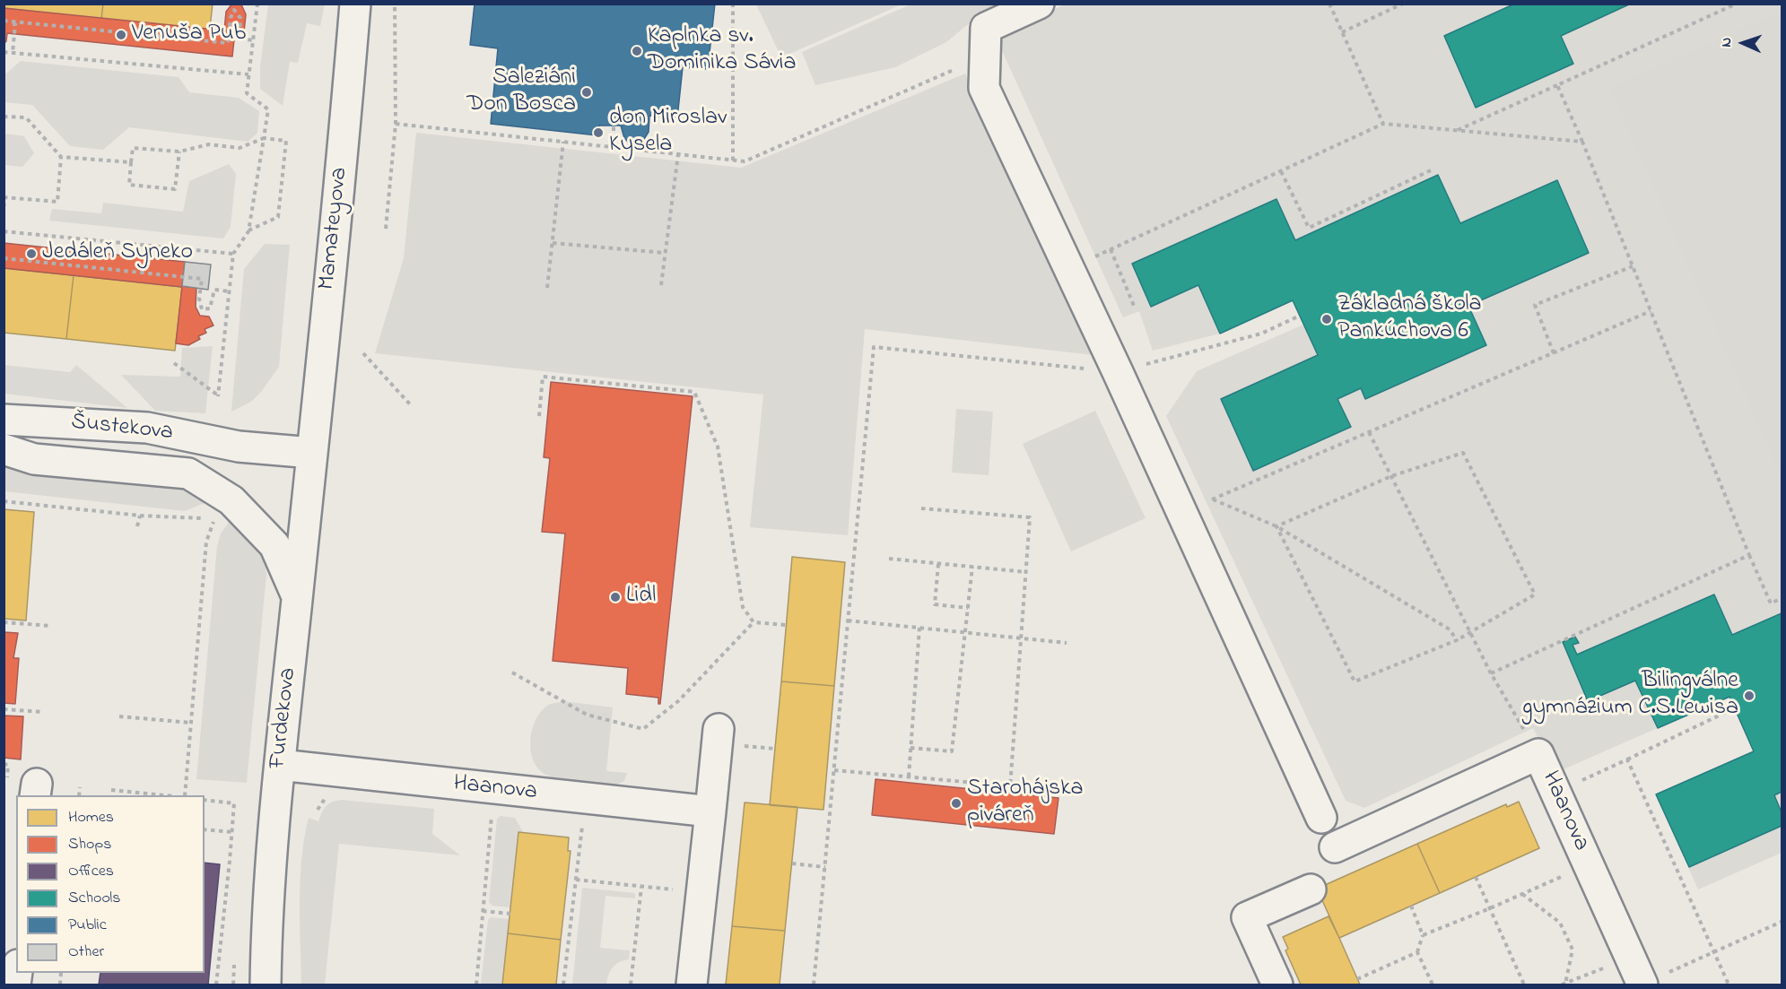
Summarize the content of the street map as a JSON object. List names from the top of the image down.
{
  "streets": {
    "street": [
      "Mamateyova",
      "Šustekova",
      "Furdekova",
      "Haanova"
    ]
  },
  "crossings": [
    ["Mamateyova", "Šustekova"],
    ["Mamateyova", "Furdekova"],
    ["Šustekova", "Furdekova"],
    ["Furdekova", "Haanova"]
  ],
  "places": [
    "Venuša Pub",
    "Kaplnka sv. Dominika Sávia",
    "Saleziáni Don Bosca",
    "don Miroslav Kysela",
    "Jedáleň Syneko",
    "Základná škola Pankúchova 6",
    "Lidl",
    "Bilingválne gymnázium C.S.Lewisa",
    "Starohájska piváreň"
  ],
  "legend": [
    "Homes",
    "Shops",
    "Offices",
    "Schools",
    "Public",
    "Other"
  ],
  "north": "left"
}
